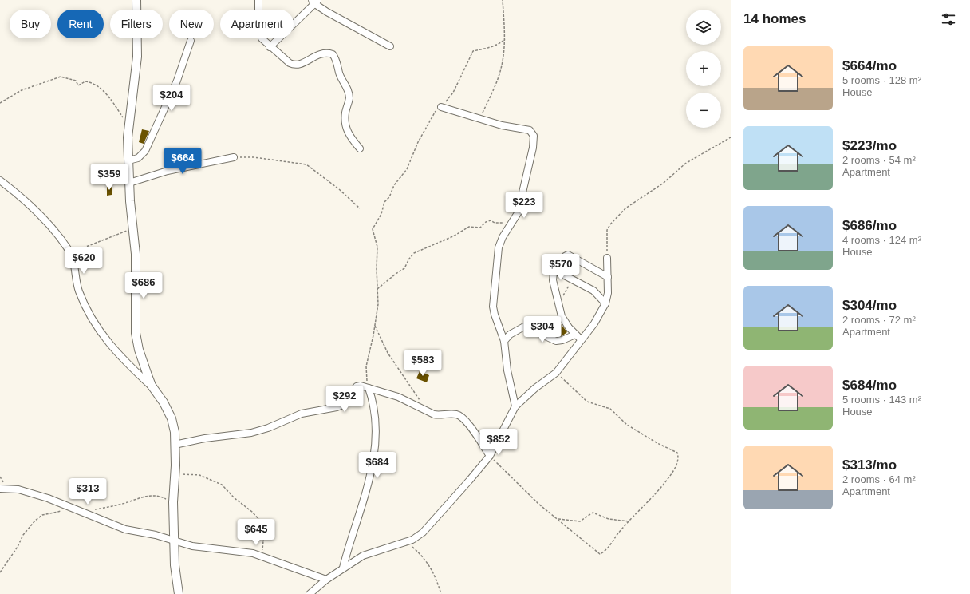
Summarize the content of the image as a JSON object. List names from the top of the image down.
{
  "page": {
    "heading": "14 homes",
    "map_buttons": ["+", "−"],
    "chip": [
      "Buy",
      "Rent",
      "Filters",
      "New",
      "Apartment"
    ],
    "list": [
      {
        "name": "$664/mo",
        "note": "5 rooms · 128 m² · House"
      },
      {
        "name": "$223/mo",
        "note": "2 rooms · 54 m² · Apartment"
      },
      {
        "name": "$686/mo",
        "note": "4 rooms · 124 m² · House"
      },
      {
        "name": "$304/mo",
        "note": "2 rooms · 72 m² · Apartment"
      },
      {
        "name": "$684/mo",
        "note": "5 rooms · 143 m² · House"
      },
      {
        "name": "$313/mo",
        "note": "2 rooms · 64 m² · Apartment"
      }
    ],
    "price": [
      "$204",
      "$664",
      "$359",
      "$223",
      "$620",
      "$570",
      "$686",
      "$304",
      "$583",
      "$292",
      "$852",
      "$684",
      "$313",
      "$645"
    ]
  }
}
